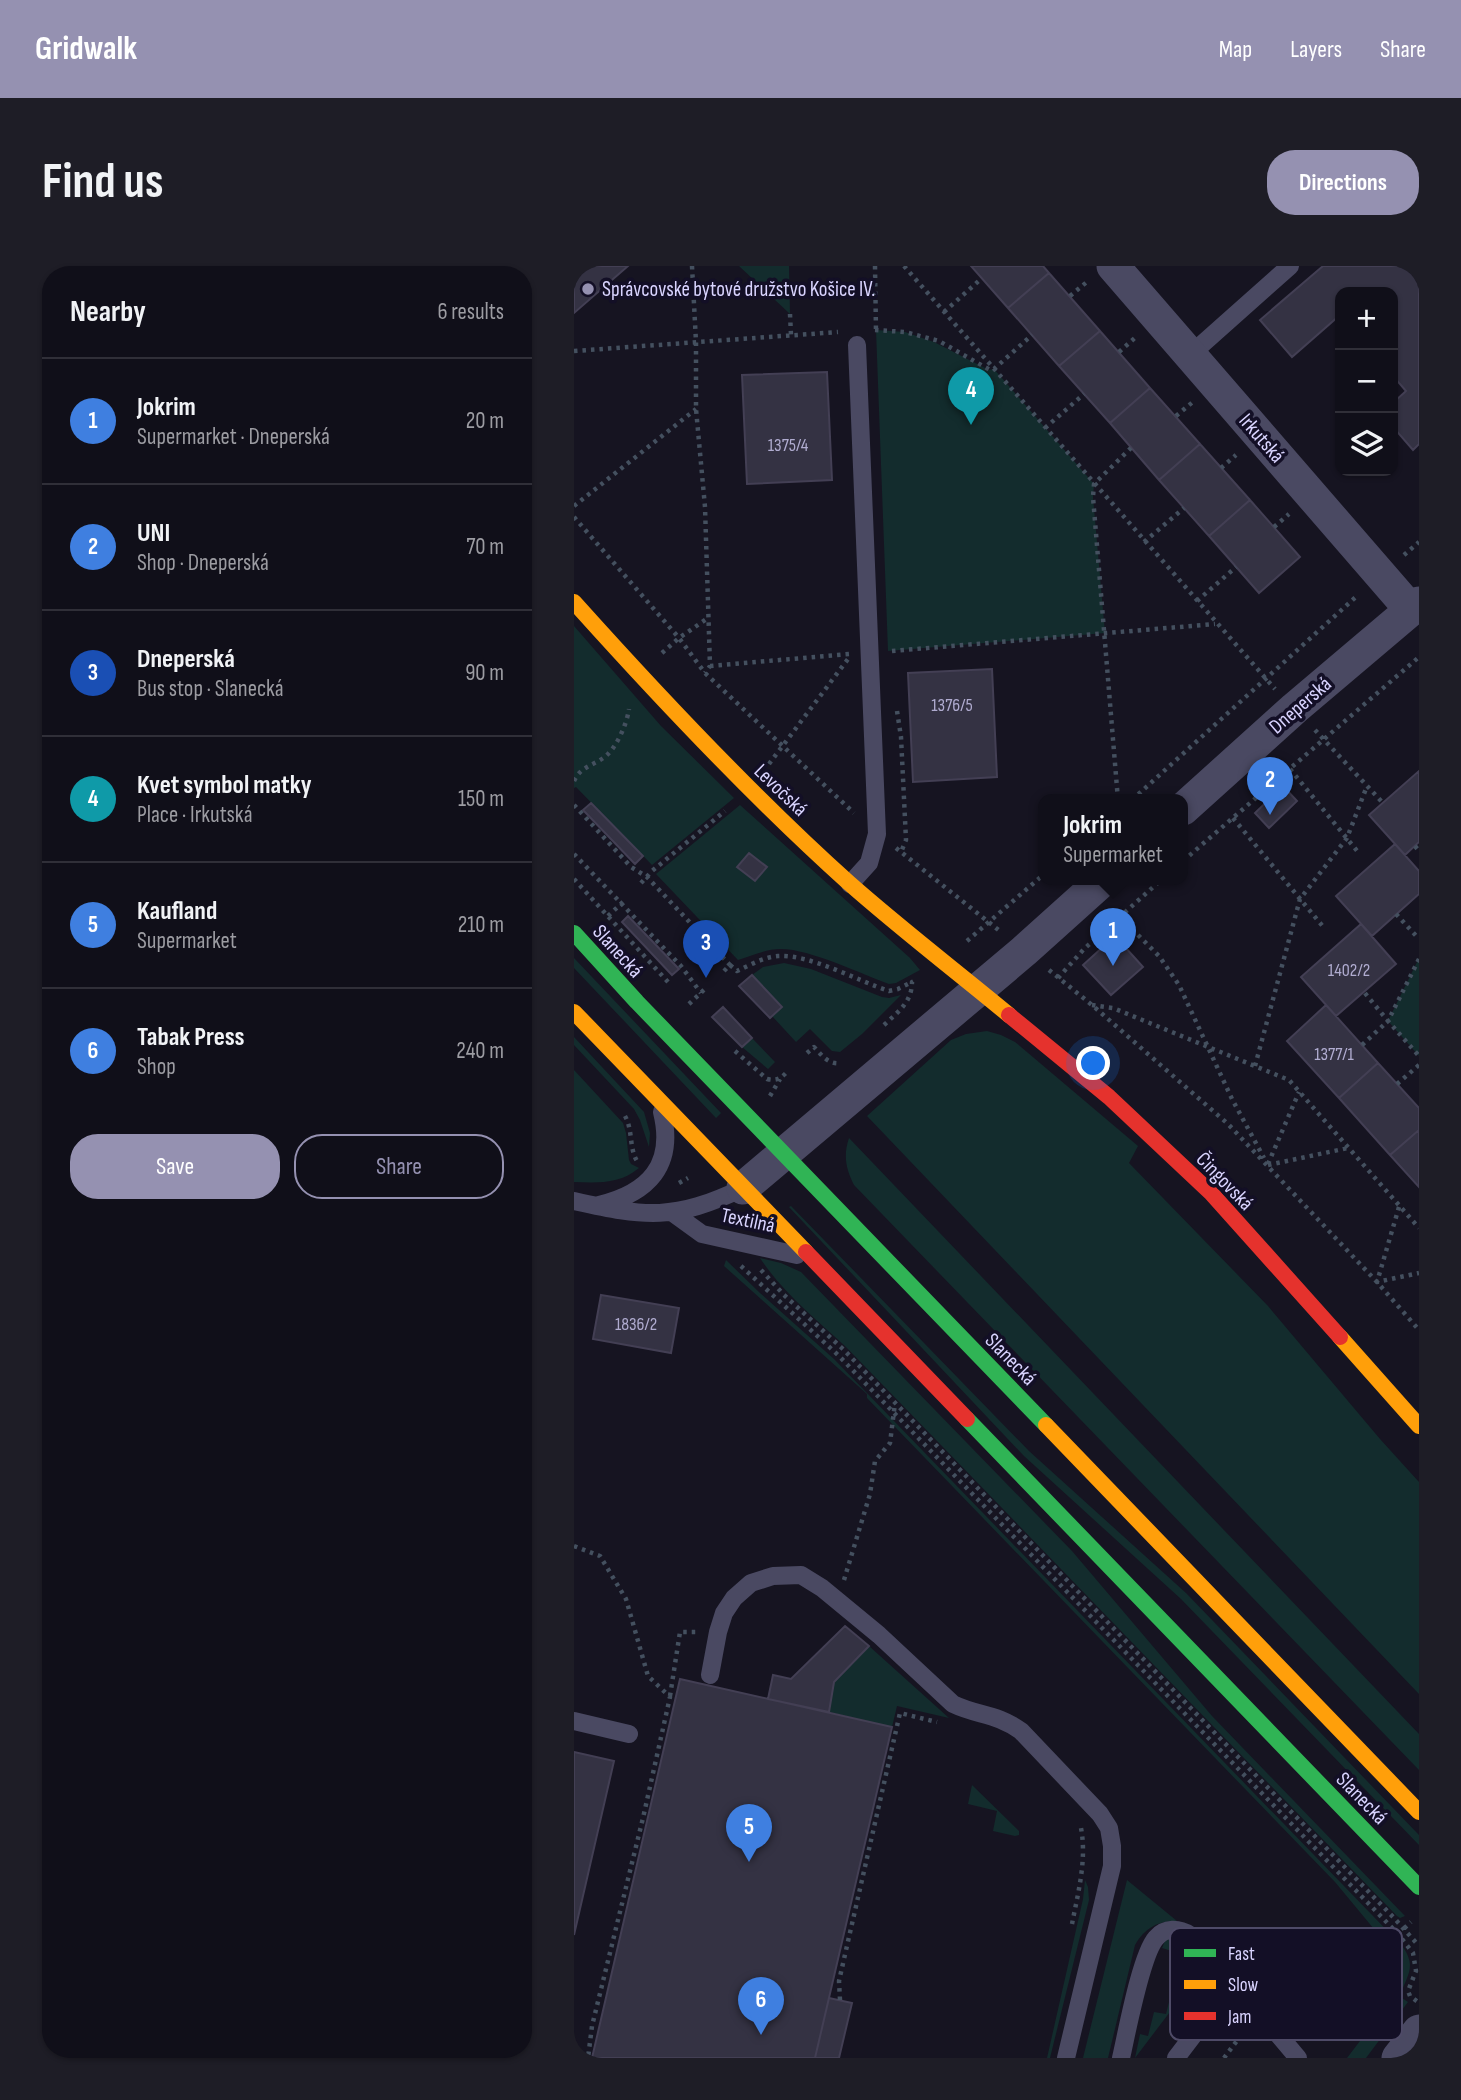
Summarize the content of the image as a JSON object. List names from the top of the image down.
{
  "streets": {
    "main road": ["Levočská", "Slanecká", "Čingovská"],
    "street": ["Irkutská", "Dneperská"],
    "lane": ["Textilná"]
  },
  "crossings": [
    ["Irkutská", "Dneperská"],
    ["Levočská", "Čingovská"],
    ["Slanecká", "Textilná"]
  ],
  "places": ["Správcovské bytové družstvo Košice IV."],
  "house_numbers": [
    "1375/4",
    "1376/5",
    "1402/2",
    "1377/1",
    "1836/2"
  ],
  "legend": ["Fast", "Slow", "Jam"],
  "page": {
    "header": "Gridwalk",
    "nav": ["Map", "Layers", "Share"],
    "buttons": [
      "Directions",
      ["Save", "Share"]
    ],
    "title": "Find us",
    "heading": ["Nearby", "6 results"],
    "map_buttons": ["+", "−"],
    "list": [
      {
        "mark": "1",
        "name": "Jokrim",
        "note": "Supermarket · Dneperská",
        "value": "20 m"
      },
      {
        "mark": "2",
        "name": "UNI",
        "note": "Shop · Dneperská",
        "value": "70 m"
      },
      {
        "mark": "3",
        "name": "Dneperská",
        "note": "Bus stop · Slanecká",
        "value": "90 m"
      },
      {
        "mark": "4",
        "name": "Kvet symbol matky",
        "note": "Place · Irkutská",
        "value": "150 m"
      },
      {
        "mark": "5",
        "name": "Kaufland",
        "note": "Supermarket",
        "value": "210 m"
      },
      {
        "mark": "6",
        "name": "Tabak Press",
        "note": "Shop",
        "value": "240 m"
      }
    ],
    "pins": [
      "4",
      "2",
      "1",
      "3",
      "5",
      "6"
    ],
    "popup": ["Jokrim", "Supermarket"]
  }
}
